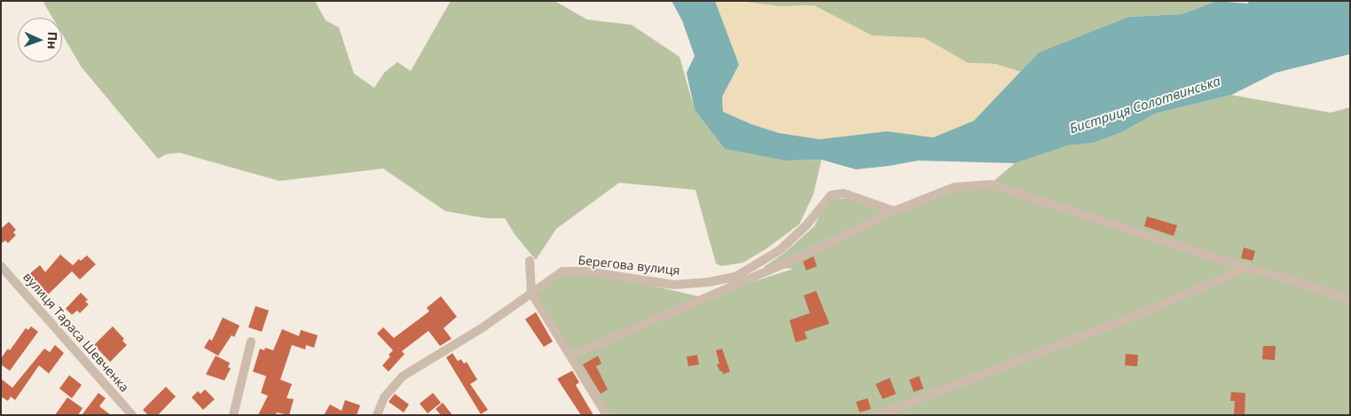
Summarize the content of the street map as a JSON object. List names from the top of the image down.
{
  "streets": {
    "street": ["Берегова вулиця", "вулиця Тараса Шевченка"]
  },
  "water": ["Бистриця Солотвинська"],
  "north": "right"
}
